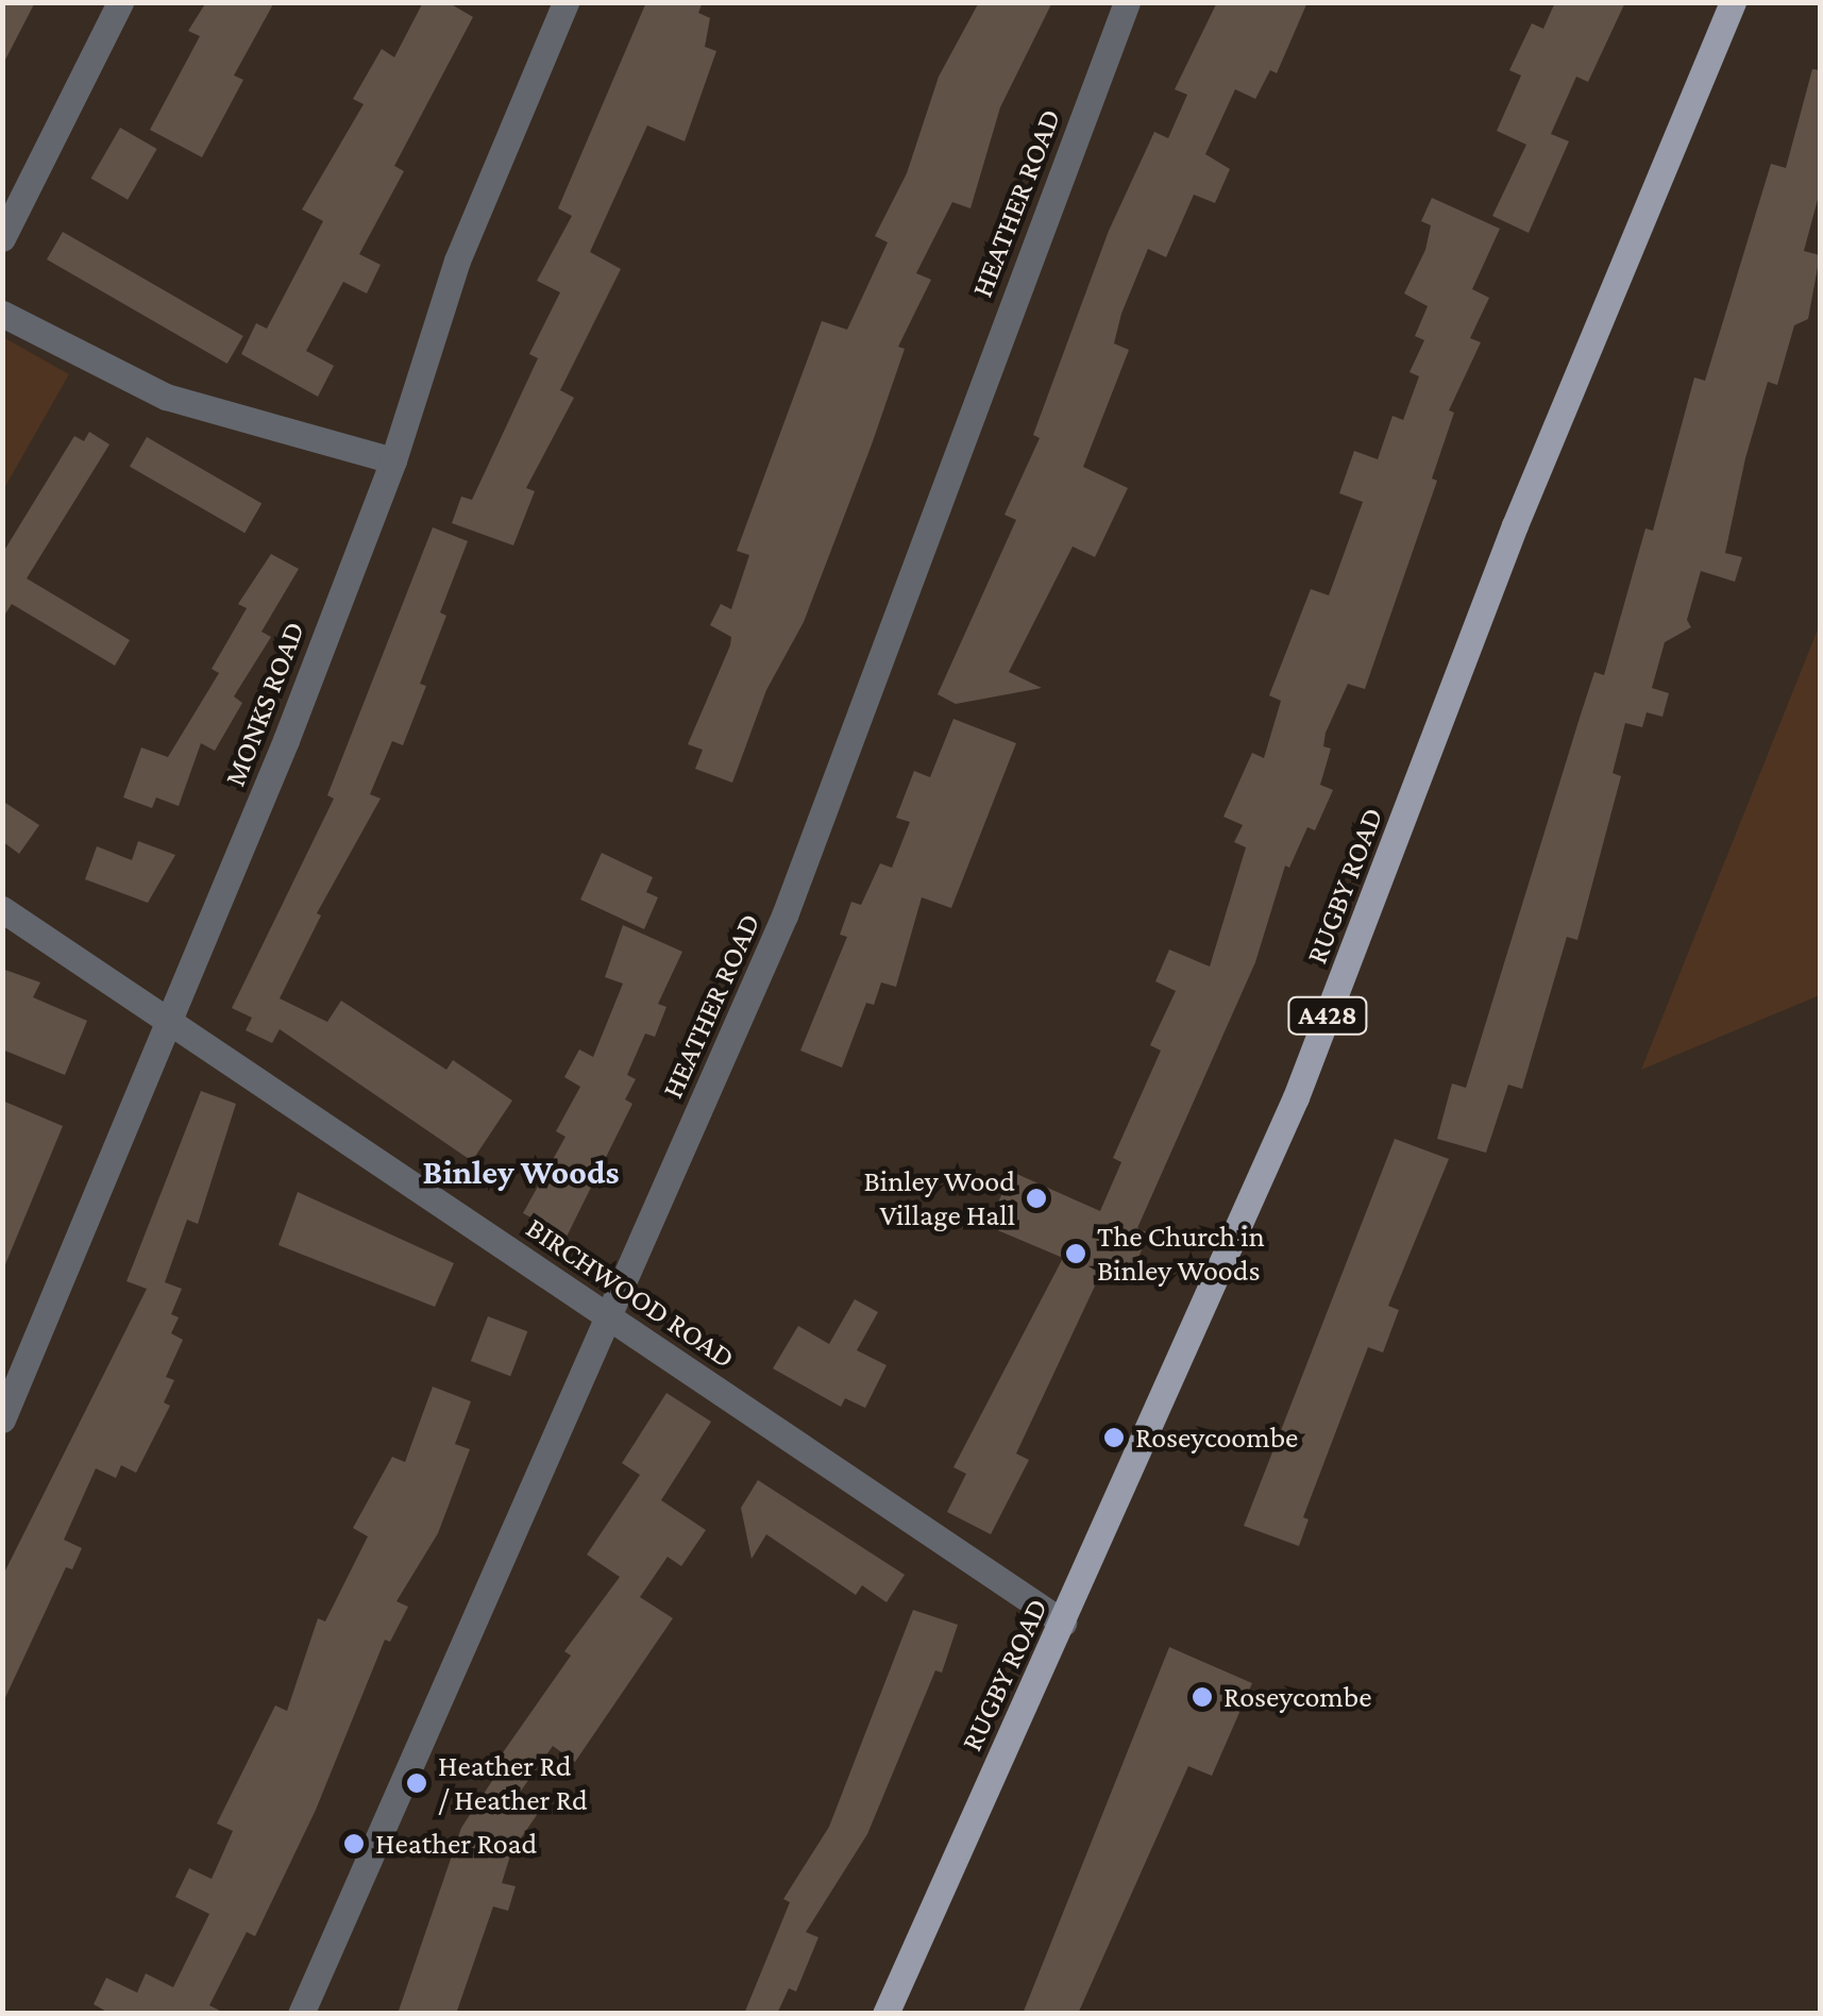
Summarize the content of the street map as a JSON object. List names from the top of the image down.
{
  "streets": {
    "main road": ["RUGBY ROAD", "A428"],
    "street": ["HEATHER ROAD", "MONKS ROAD", "BIRCHWOOD ROAD"]
  },
  "crossings": [
    ["HEATHER ROAD", "BIRCHWOOD ROAD"],
    ["MONKS ROAD", "BIRCHWOOD ROAD"],
    ["RUGBY ROAD", "BIRCHWOOD ROAD"]
  ],
  "districts": ["Binley Woods"],
  "places": [
    "Binley Wood Village Hall",
    "The Church in Binley Woods",
    "Roseycoombe",
    "Roseycombe",
    "Heather Rd / Heather Rd",
    "Heather Road"
  ]
}
